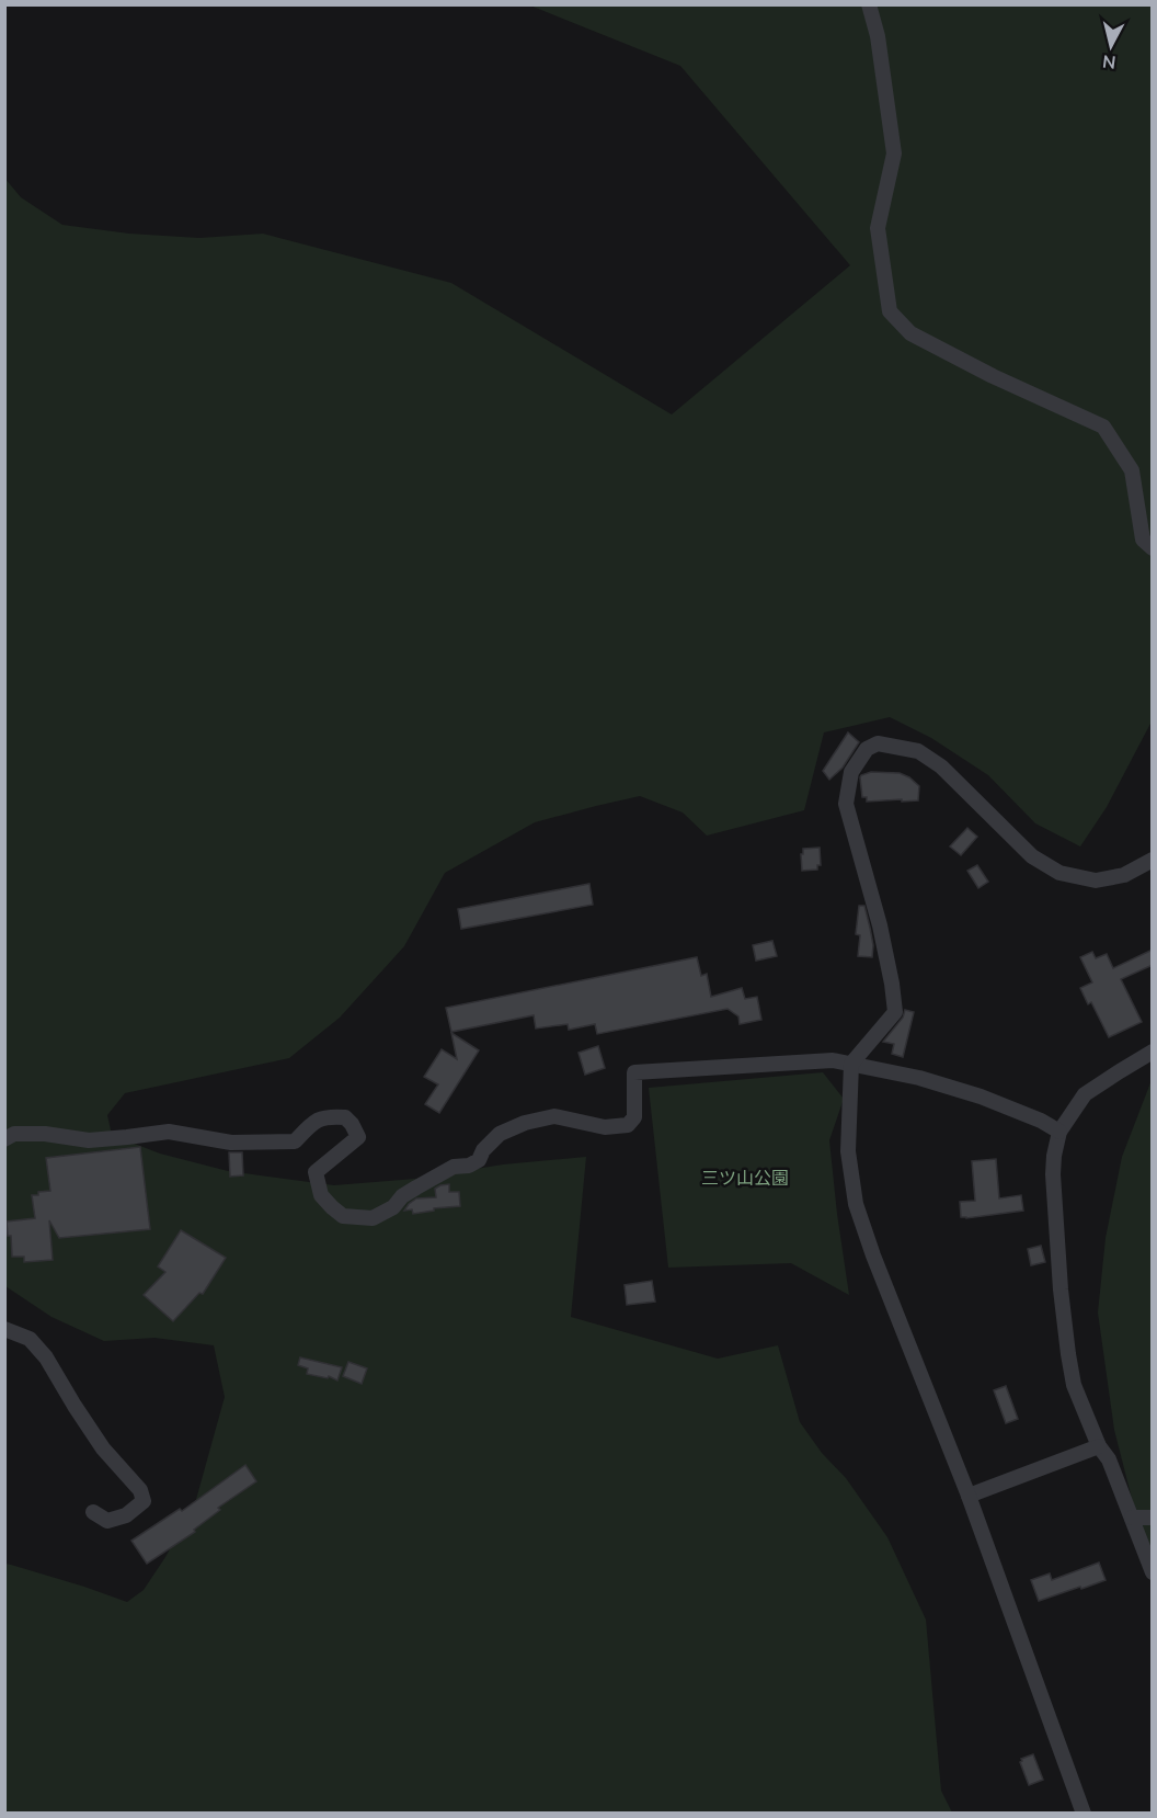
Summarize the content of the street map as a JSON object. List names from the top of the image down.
{
  "parks": ["三ツ山公園"],
  "north": "bottom"
}
